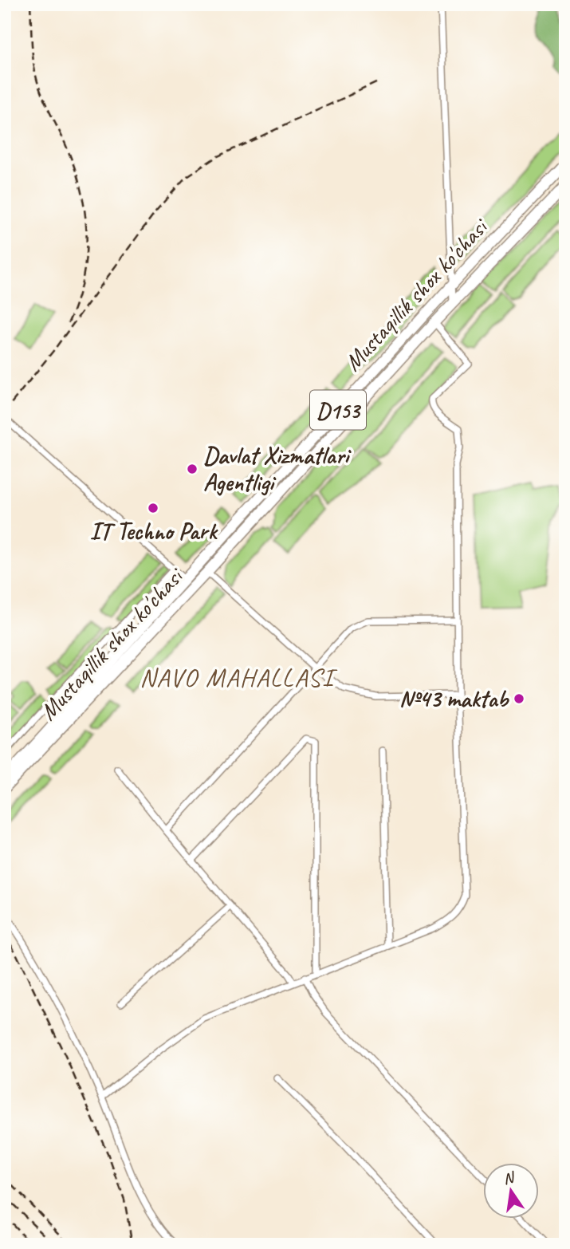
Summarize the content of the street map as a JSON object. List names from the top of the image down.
{
  "streets": {
    "main road": ["Mustaqillik shox ko'chasi", "D153"]
  },
  "districts": ["NAVO MAHALLASI"],
  "places": ["Davlat Xizmatlari Agentligi", "IT Techno Park", "№43 maktab"],
  "north": "top"
}
